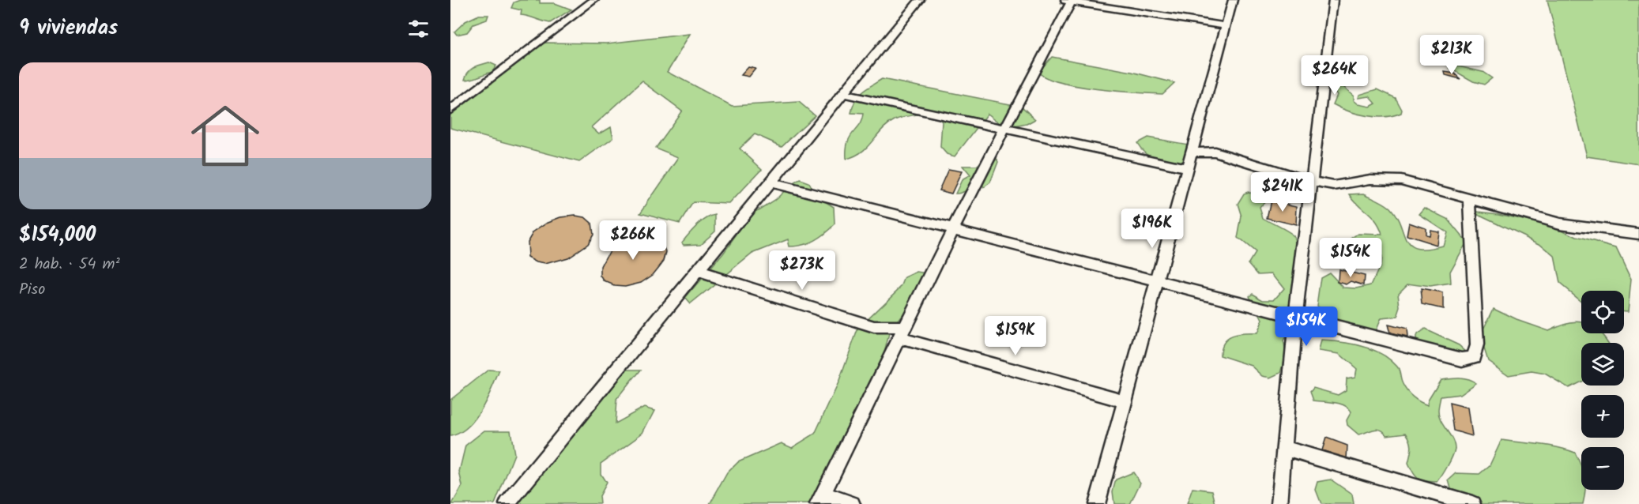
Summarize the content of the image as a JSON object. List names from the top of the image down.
{
  "page": {
    "heading": "9 viviendas",
    "price": [
      "$213K",
      "$264K",
      "$241K",
      "$196K",
      "$266K",
      "$154K",
      "$273K",
      "$154K",
      "$159K"
    ],
    "list": [
      {
        "name": "$154,000",
        "note": "2 hab. · 54 m² · Piso"
      }
    ],
    "map_buttons": ["+", "−"]
  }
}
